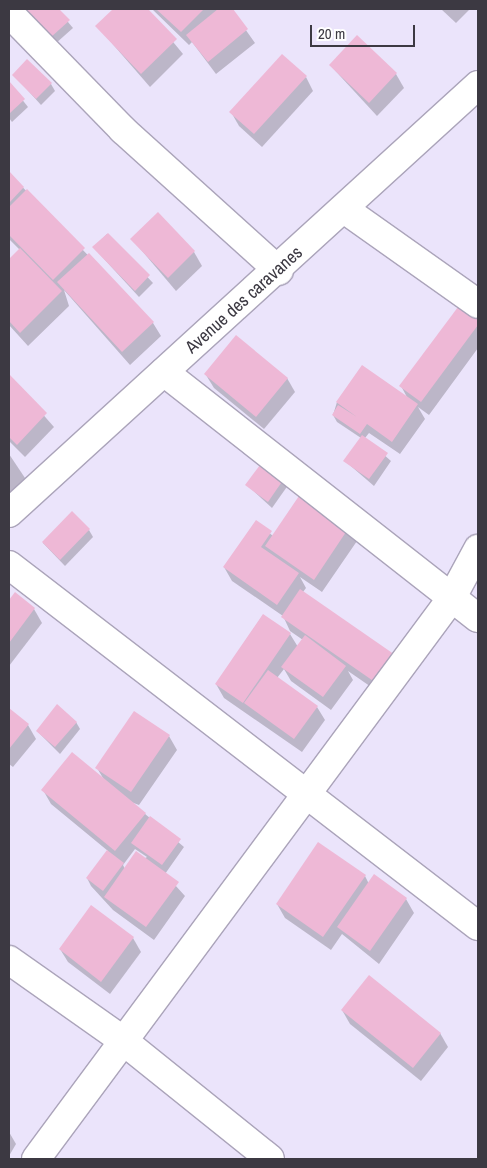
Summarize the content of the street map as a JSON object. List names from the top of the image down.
{
  "streets": {
    "street": ["Avenue des caravanes"]
  },
  "scale_bar": "20 m"
}
